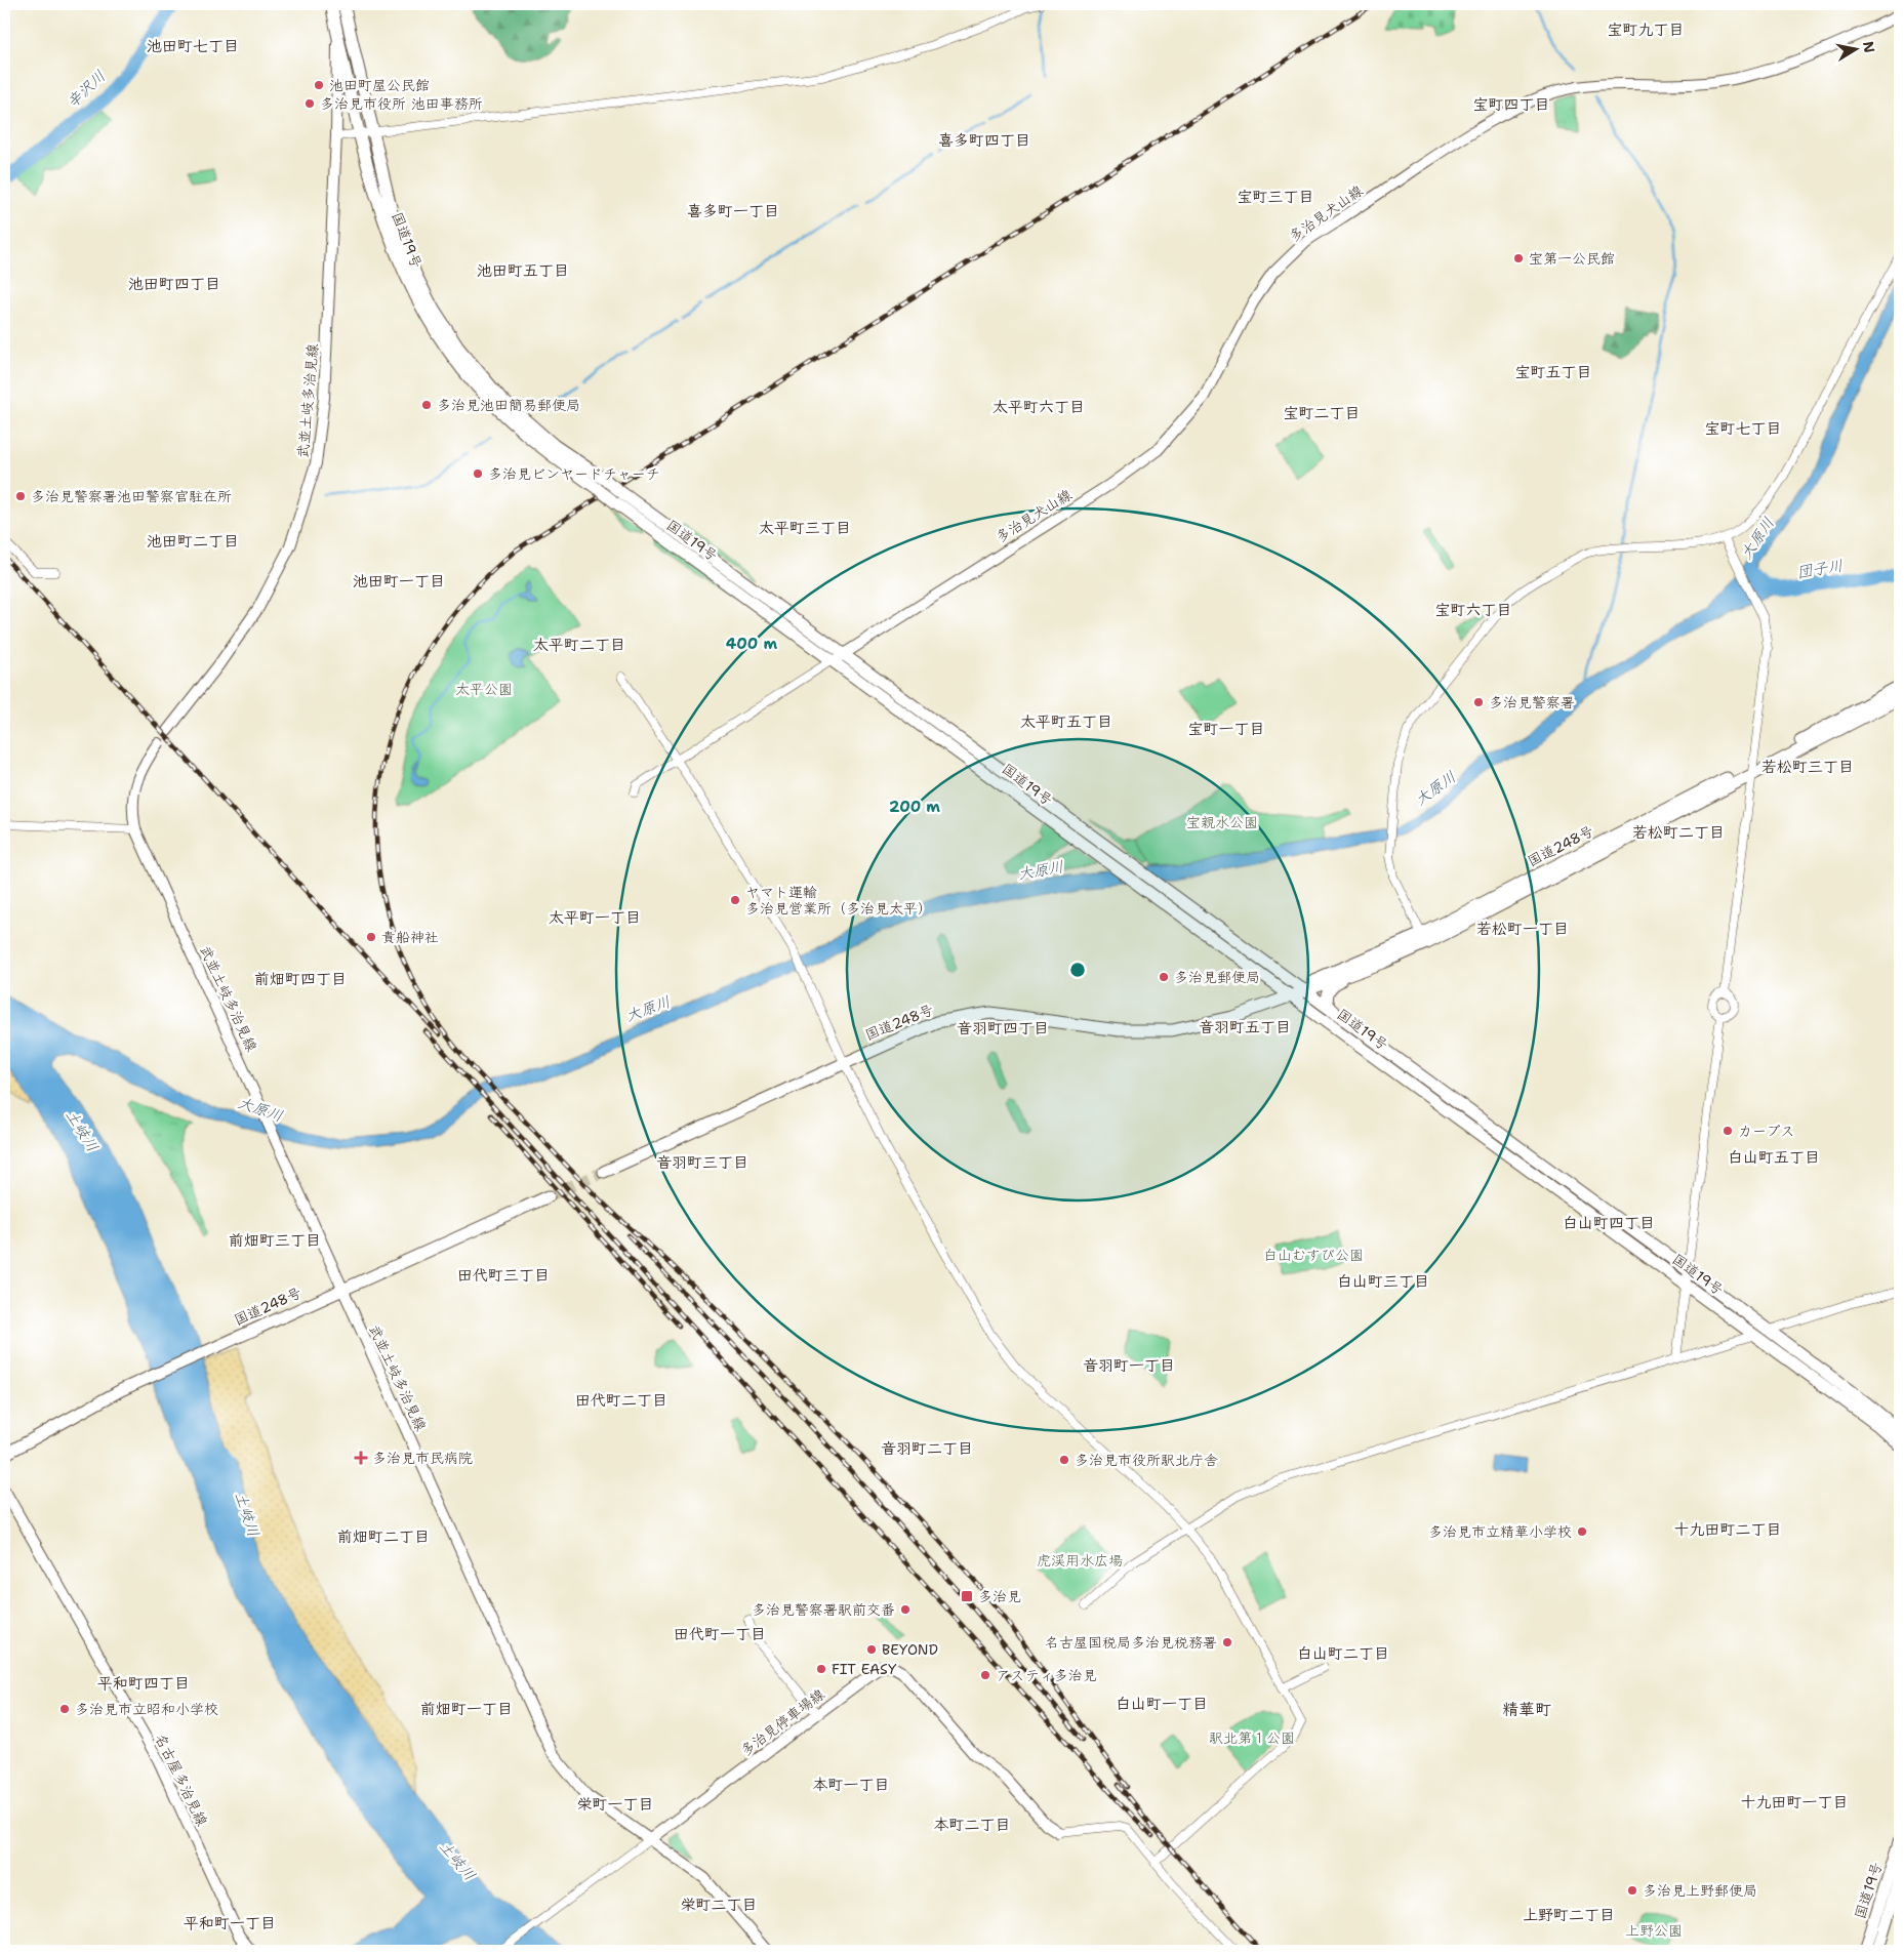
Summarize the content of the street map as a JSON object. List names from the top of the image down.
{
  "streets": {
    "highway": ["国道19号", "国道248号"],
    "main road": [
      "多治見犬山線",
      "武並土岐多治見線",
      "多治見停車場線",
      "名古屋多治見線"
    ]
  },
  "crossings": [
    ["多治見犬山線", "国道19号"],
    ["国道19号", "武並土岐多治見線"],
    ["国道19号", "国道248号"],
    ["武並土岐多治見線", "国道248号"],
    ["武並土岐多治見線", "多治見停車場線"]
  ],
  "districts": [
    "宝町九丁目",
    "池田町七丁目",
    "宝町四丁目",
    "喜多町四丁目",
    "宝町三丁目",
    "喜多町一丁目",
    "池田町五丁目",
    "池田町四丁目",
    "宝町五丁目",
    "太平町六丁目",
    "宝町二丁目",
    "宝町七丁目",
    "太平町三丁目",
    "池田町二丁目",
    "池田町一丁目",
    "宝町六丁目",
    "太平町二丁目",
    "太平町五丁目",
    "宝町一丁目",
    "若松町三丁目",
    "若松町二丁目",
    "太平町一丁目",
    "若松町一丁目",
    "前畑町四丁目",
    "音羽町五丁目",
    "音羽町四丁目",
    "白山町五丁目",
    "音羽町三丁目",
    "白山町四丁目",
    "前畑町三丁目",
    "田代町三丁目",
    "白山町三丁目",
    "音羽町一丁目",
    "田代町二丁目",
    "音羽町二丁目",
    "十九田町二丁目",
    "前畑町二丁目",
    "田代町一丁目",
    "白山町二丁目",
    "平和町四丁目",
    "白山町一丁目",
    "前畑町一丁目",
    "精華町",
    "本町一丁目",
    "十九田町一丁目",
    "栄町一丁目",
    "本町二丁目",
    "栄町二丁目",
    "上野町二丁目",
    "平和町一丁目"
  ],
  "water": [
    "辛沢川",
    "大原川",
    "団子川",
    "土岐川"
  ],
  "parks": [
    "太平公園",
    "宝親水公園",
    "白山むすび公園",
    "虎渓用水広場",
    "駅北第１公園",
    "上野公園"
  ],
  "places": {
    "other": [
      "池田町屋公民館",
      "多治見市役所 池田事務所",
      "宝第一公民館",
      "多治見池田簡易郵便局",
      "多治見ビンヤードチャーチ",
      "多治見警察署池田警察官駐在所",
      "多治見警察署",
      "ヤマト運輸 多治見営業所（多治見太平）",
      "貴船神社",
      "多治見郵便局",
      "カーブス",
      "多治見市役所駅北庁舎",
      "多治見市立精華小学校",
      "多治見警察署駅前交番",
      "名古屋国税局多治見税務署",
      "BEYOND",
      "FIT EASY",
      "アスティ多治見",
      "多治見市立昭和小学校",
      "多治見上野郵便局"
    ],
    "health": ["多治見市民病院"],
    "transit": ["多治見"]
  },
  "north": "right",
  "rings": ["400 m", "200 m"]
}
